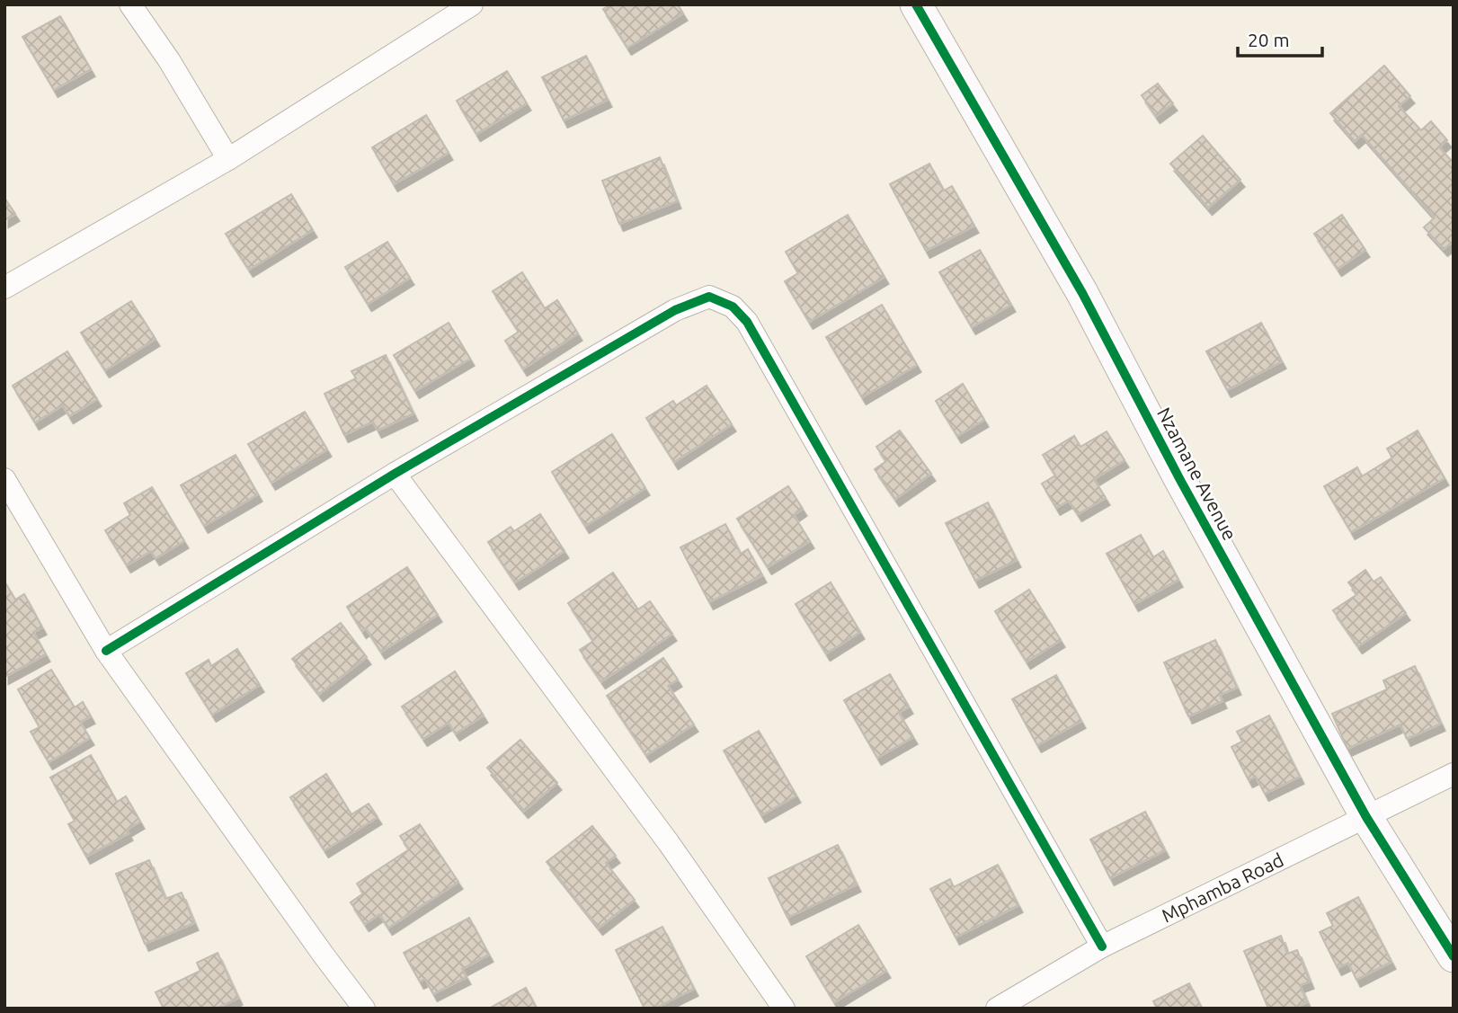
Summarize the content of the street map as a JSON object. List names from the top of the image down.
{
  "streets": {
    "street": ["Nzamane Avenue", "Mphamba Road"]
  },
  "crossings": [
    ["Nzamane Avenue", "Mphamba Road"]
  ],
  "scale_bar": "20 m"
}
